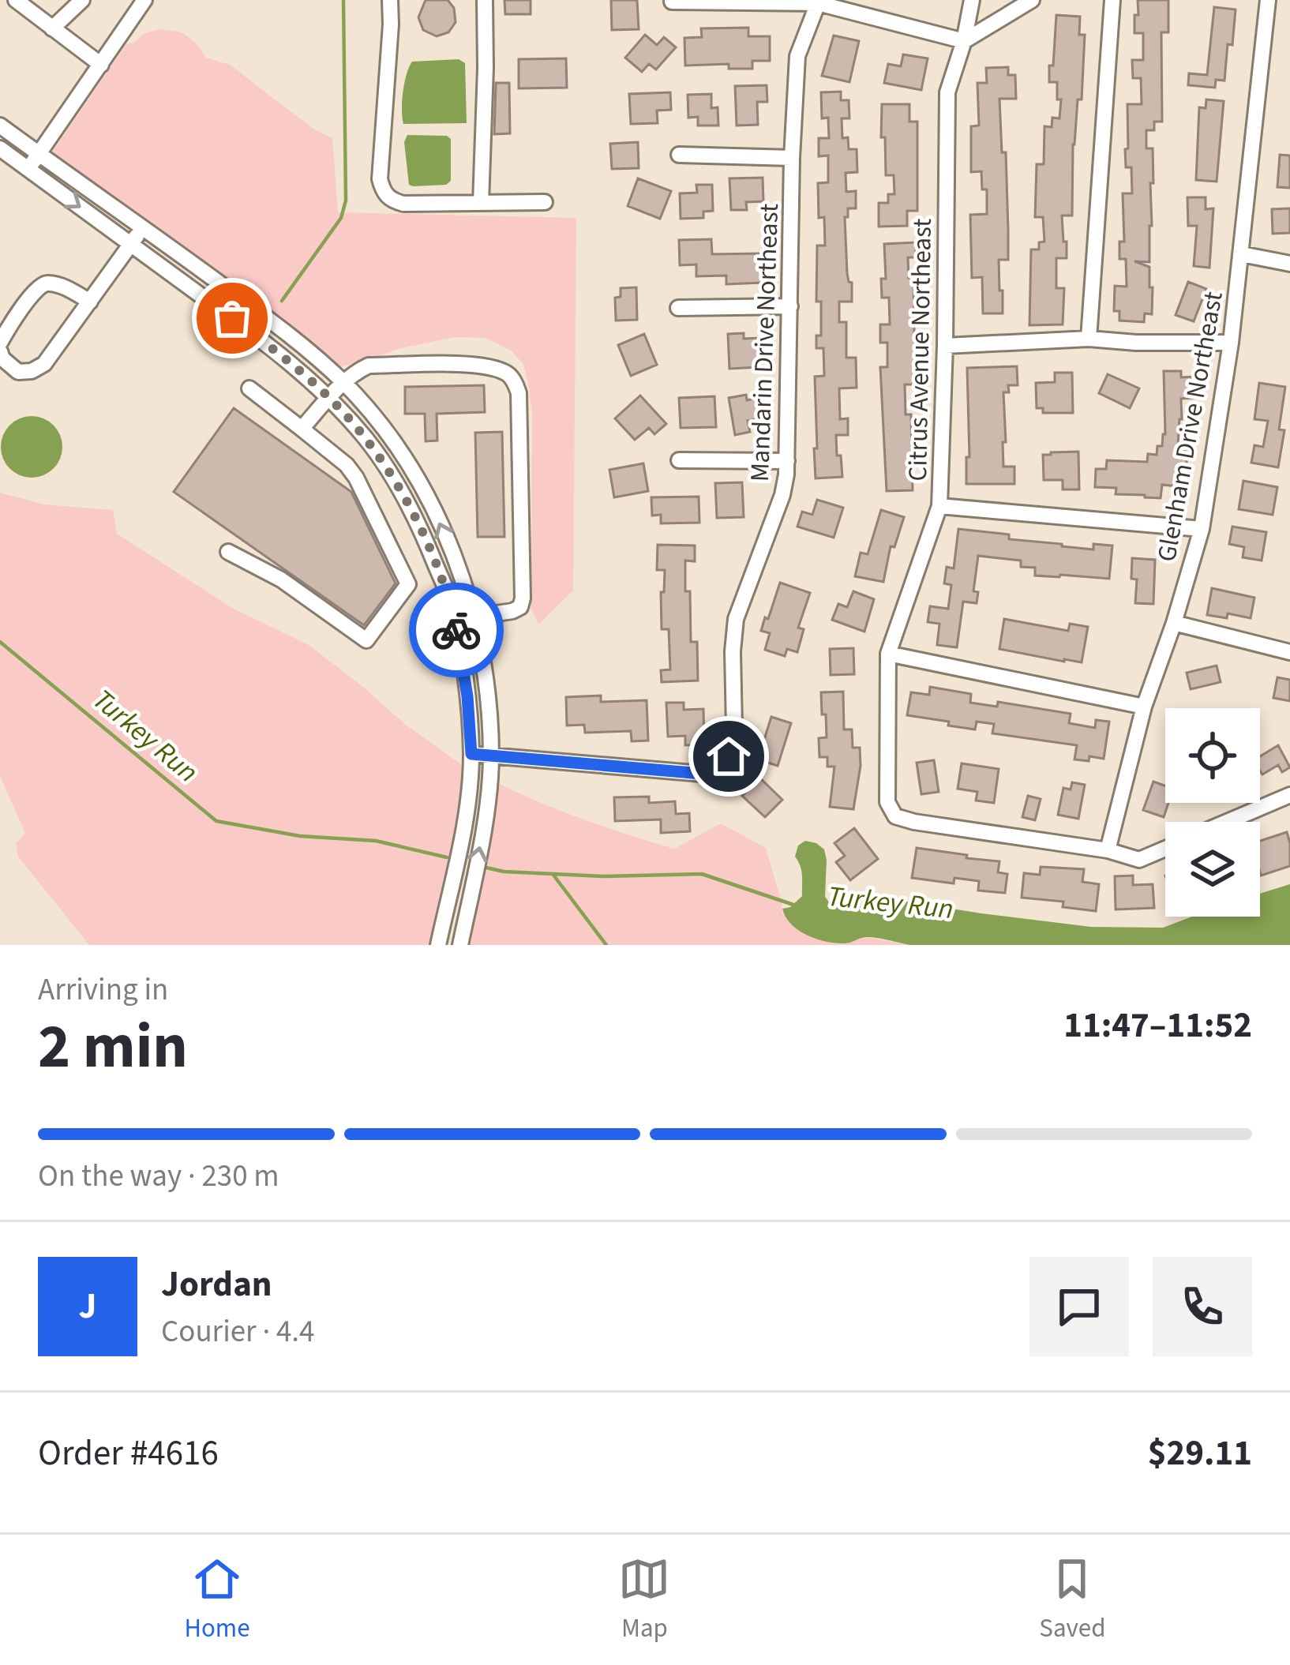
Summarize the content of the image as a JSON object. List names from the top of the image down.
{
  "streets": {
    "street": ["Mandarin Drive Northeast", "Citrus Avenue Northeast", "Glenham Drive Northeast"]
  },
  "crossings": [
    ["Citrus Avenue Northeast", "Glenham Drive Northeast"]
  ],
  "water": ["Turkey Run"],
  "page": {
    "heading": ["2 min", "Arriving in", "11:47–11:52"],
    "panel": [
      "Jordan",
      "Courier · 4.4",
      "Order #4616",
      "$29.11"
    ],
    "bar": "On the way · 230 m",
    "round": "J",
    "tabs": ["Home", "Map", "Saved"]
  }
}
